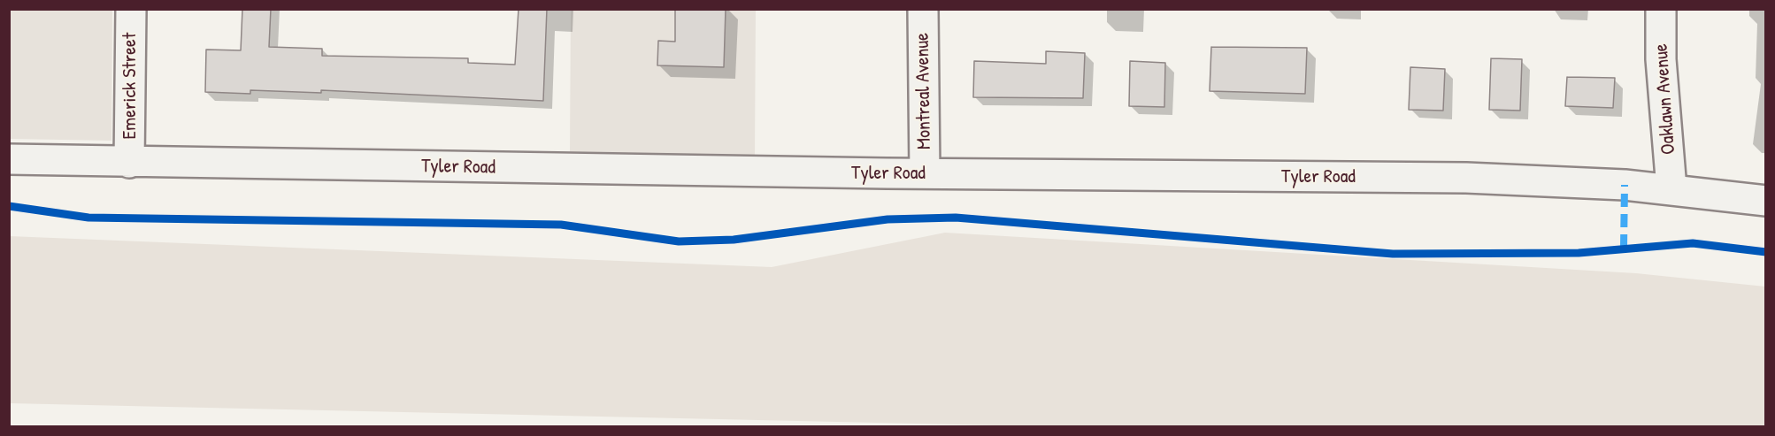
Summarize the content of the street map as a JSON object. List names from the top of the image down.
{
  "streets": {
    "street": [
      "Emerick Street",
      "Montreal Avenue",
      "Oaklawn Avenue",
      "Tyler Road"
    ]
  },
  "crossings": [
    ["Emerick Street", "Tyler Road"],
    ["Montreal Avenue", "Tyler Road"],
    ["Oaklawn Avenue", "Tyler Road"]
  ]
}
